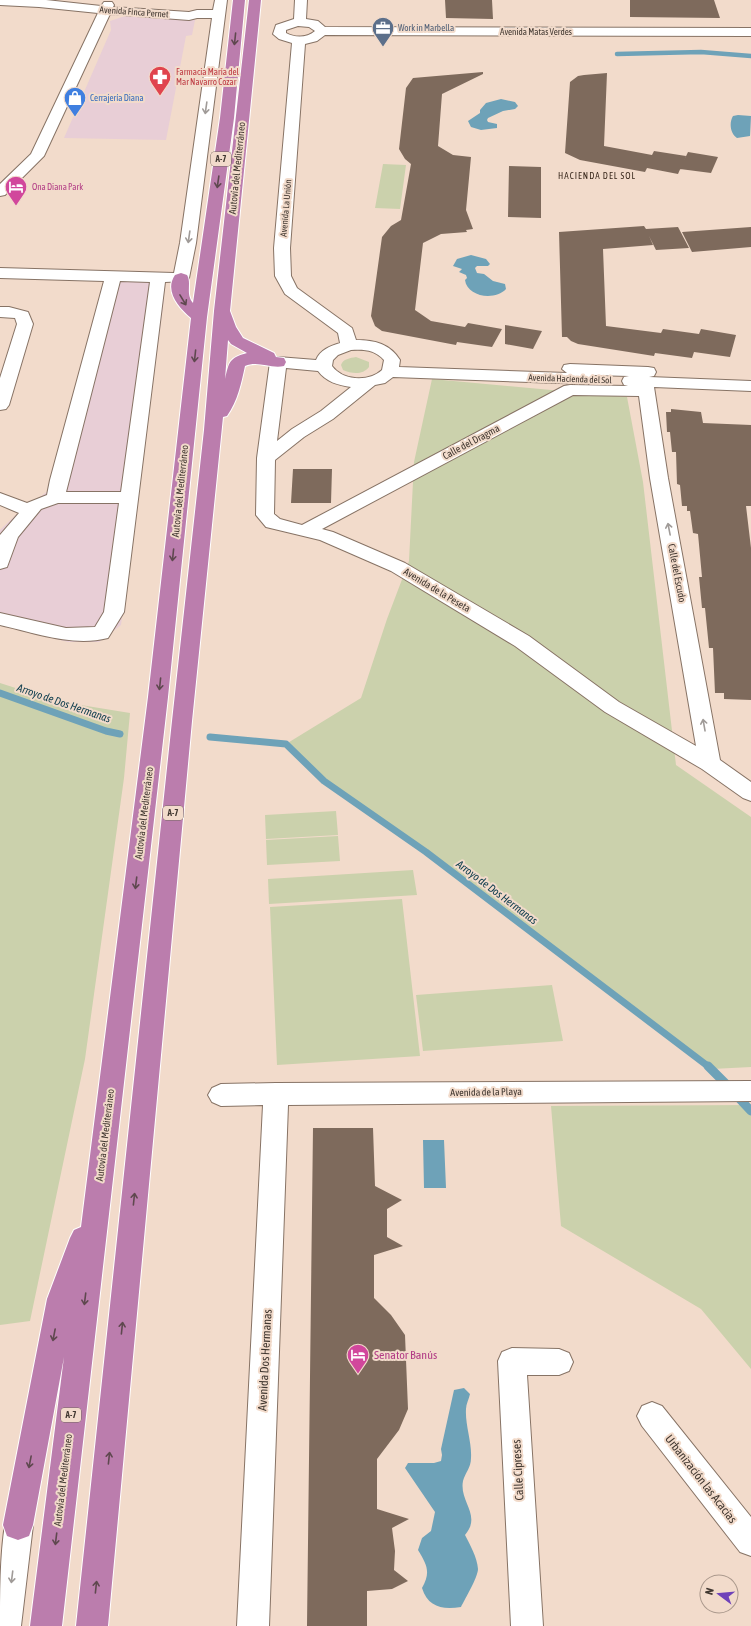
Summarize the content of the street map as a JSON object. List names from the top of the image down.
{
  "streets": {
    "highway": ["A-7", "Autovía del Mediterráneo"],
    "street": [
      "Avenida Finca Pernet",
      "Avenida Matas Verdes",
      "Avenida La Unión",
      "Avenida Hacienda del Sol",
      "Calle del Dragma",
      "Calle del Escudo",
      "Avenida de la Peseta",
      "Avenida de la Playa",
      "Avenida Dos Hermanas",
      "Calle Cipreses",
      "Urbanización las Acacias"
    ]
  },
  "crossings": [
    ["Avenida Hacienda del Sol", "Calle del Dragma"],
    ["Avenida Hacienda del Sol", "Calle del Escudo"],
    ["Calle del Dragma", "Calle del Escudo"],
    ["Calle del Dragma", "Avenida de la Peseta"],
    ["Calle del Escudo", "Avenida de la Peseta"],
    ["Avenida de la Playa", "Avenida Dos Hermanas"]
  ],
  "one_way": ["Calle del Escudo"],
  "districts": ["HACIENDA DEL SOL"],
  "water": ["Arroyo de Dos Hermanas"],
  "places": {
    "office": ["Work in Marbella"],
    "pharmacy": ["Farmacia María del Mar Navarro Cozar"],
    "shop": ["Cerrajería Diana"],
    "hotel": ["Ona Diana Park", "Senator Banús"]
  },
  "north": "left"
}
